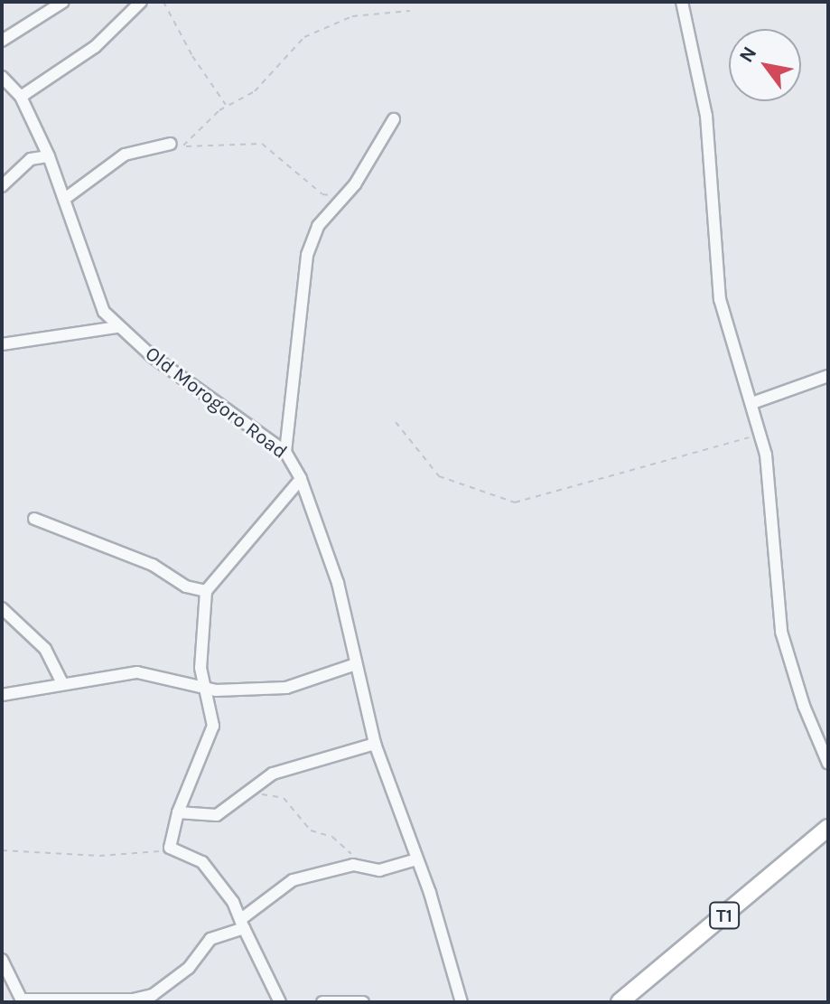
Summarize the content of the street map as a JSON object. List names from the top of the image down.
{
  "streets": {
    "highway": ["T1"],
    "street": ["Old Morogoro Road"]
  },
  "north": "top left"
}
